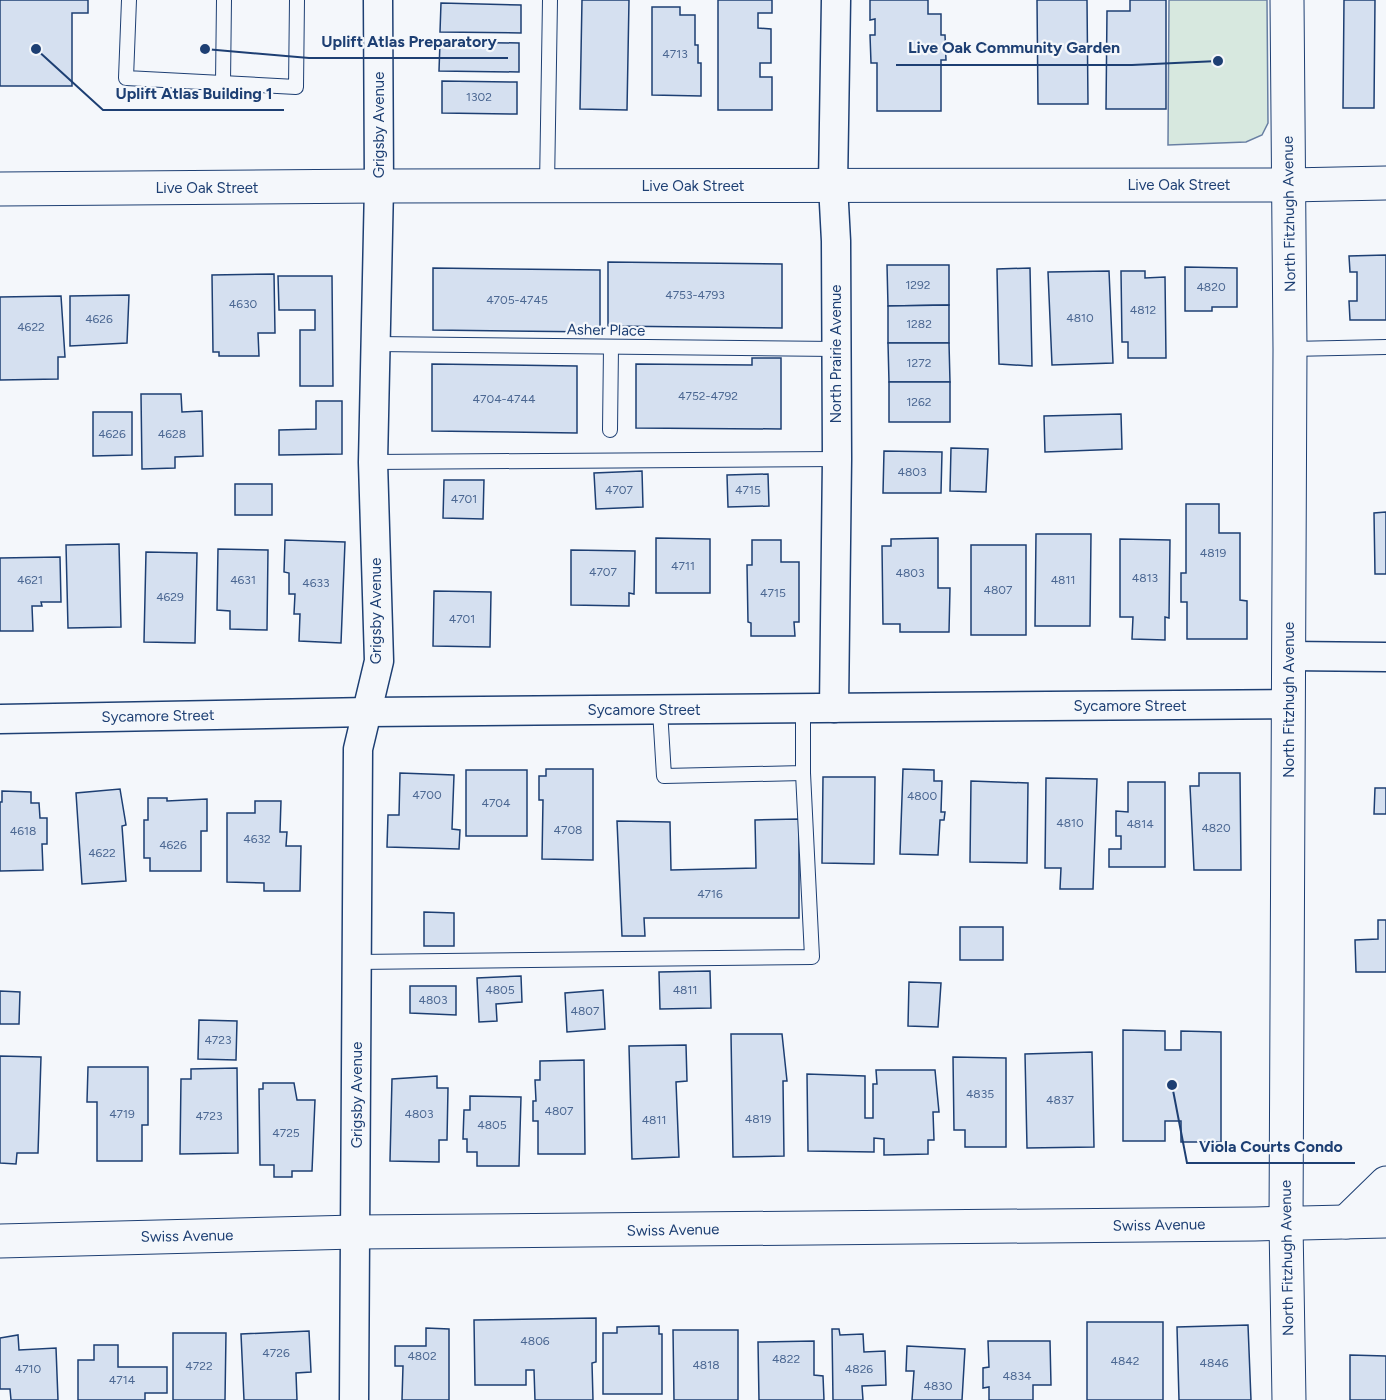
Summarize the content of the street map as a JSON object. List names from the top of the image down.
{
  "streets": {
    "street": [
      "Grigsby Avenue",
      "Live Oak Street",
      "North Fitzhugh Avenue",
      "North Prairie Avenue",
      "Sycamore Street",
      "Swiss Avenue"
    ],
    "lane": ["Asher Place"]
  },
  "crossings": [
    ["Grigsby Avenue", "Live Oak Street"],
    ["Grigsby Avenue", "Asher Place"],
    ["Grigsby Avenue", "Sycamore Street"],
    ["Grigsby Avenue", "Swiss Avenue"],
    ["Live Oak Street", "North Fitzhugh Avenue"],
    ["Live Oak Street", "North Prairie Avenue"],
    ["North Fitzhugh Avenue", "Sycamore Street"],
    ["North Fitzhugh Avenue", "Swiss Avenue"],
    ["Asher Place", "North Prairie Avenue"],
    ["North Prairie Avenue", "Sycamore Street"]
  ],
  "places": [
    "Uplift Atlas Building 1",
    "Uplift Atlas Preparatory",
    "Live Oak Community Garden",
    "Viola Courts Condo"
  ],
  "house_numbers": [
    "4713",
    "1302",
    "1292",
    "4820",
    "4753-4793",
    "4705-4745",
    "4630",
    "4812",
    "4810",
    "4626",
    "1282",
    "4622",
    "1272",
    "4752-4792",
    "4704-4744",
    "1262",
    "4626",
    "4628",
    "4803",
    "4707",
    "4715",
    "4701",
    "4819",
    "4711",
    "4707",
    "4803",
    "4813",
    "4621",
    "4631",
    "4811",
    "4633",
    "4807",
    "4715",
    "4629",
    "4701",
    "4700",
    "4800",
    "4704",
    "4810",
    "4814",
    "4820",
    "4708",
    "4618",
    "4632",
    "4626",
    "4622",
    "4716",
    "4805",
    "4811",
    "4803",
    "4807",
    "4723",
    "4835",
    "4837",
    "4807",
    "4719",
    "4803",
    "4723",
    "4819",
    "4811",
    "4805",
    "4725",
    "4806",
    "4726",
    "4802",
    "4822",
    "4842",
    "4846",
    "4818",
    "4722",
    "4710",
    "4826",
    "4834",
    "4714",
    "4830"
  ]
}
